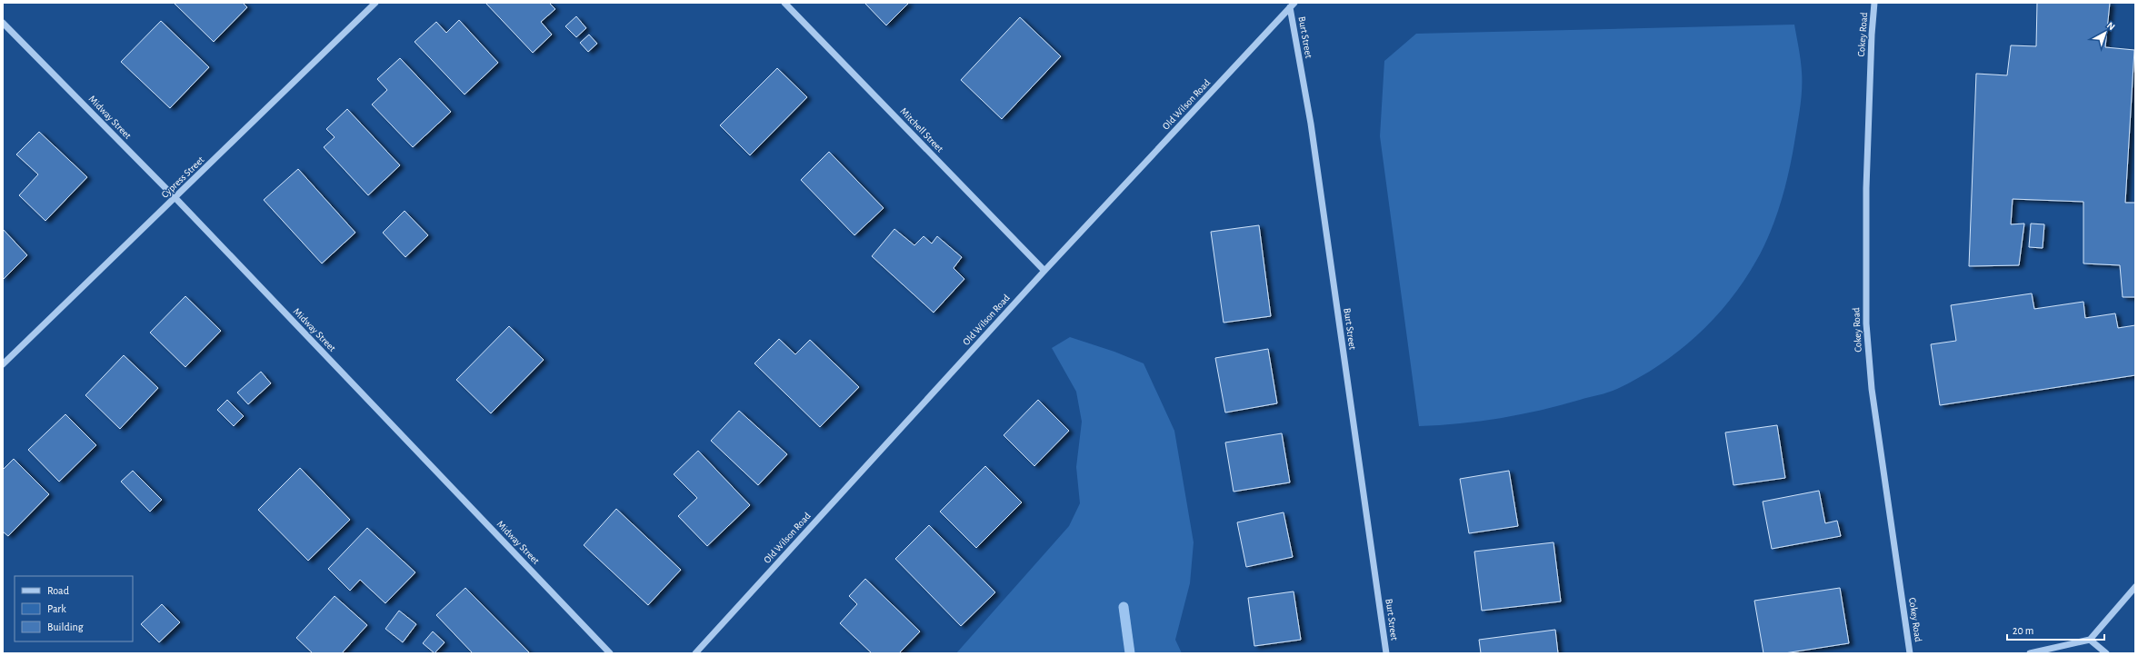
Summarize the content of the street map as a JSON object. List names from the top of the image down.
{
  "streets": {
    "street": [
      "Cokey Road",
      "Burt Street",
      "Old Wilson Road",
      "Midway Street",
      "Mitchell Street",
      "Cypress Street"
    ]
  },
  "crossings": [
    ["Burt Street", "Old Wilson Road"],
    ["Old Wilson Road", "Mitchell Street"],
    ["Midway Street", "Cypress Street"]
  ],
  "legend": ["Road", "Park", "Building"],
  "scale_bar": "20 m",
  "north": "top right"
}
